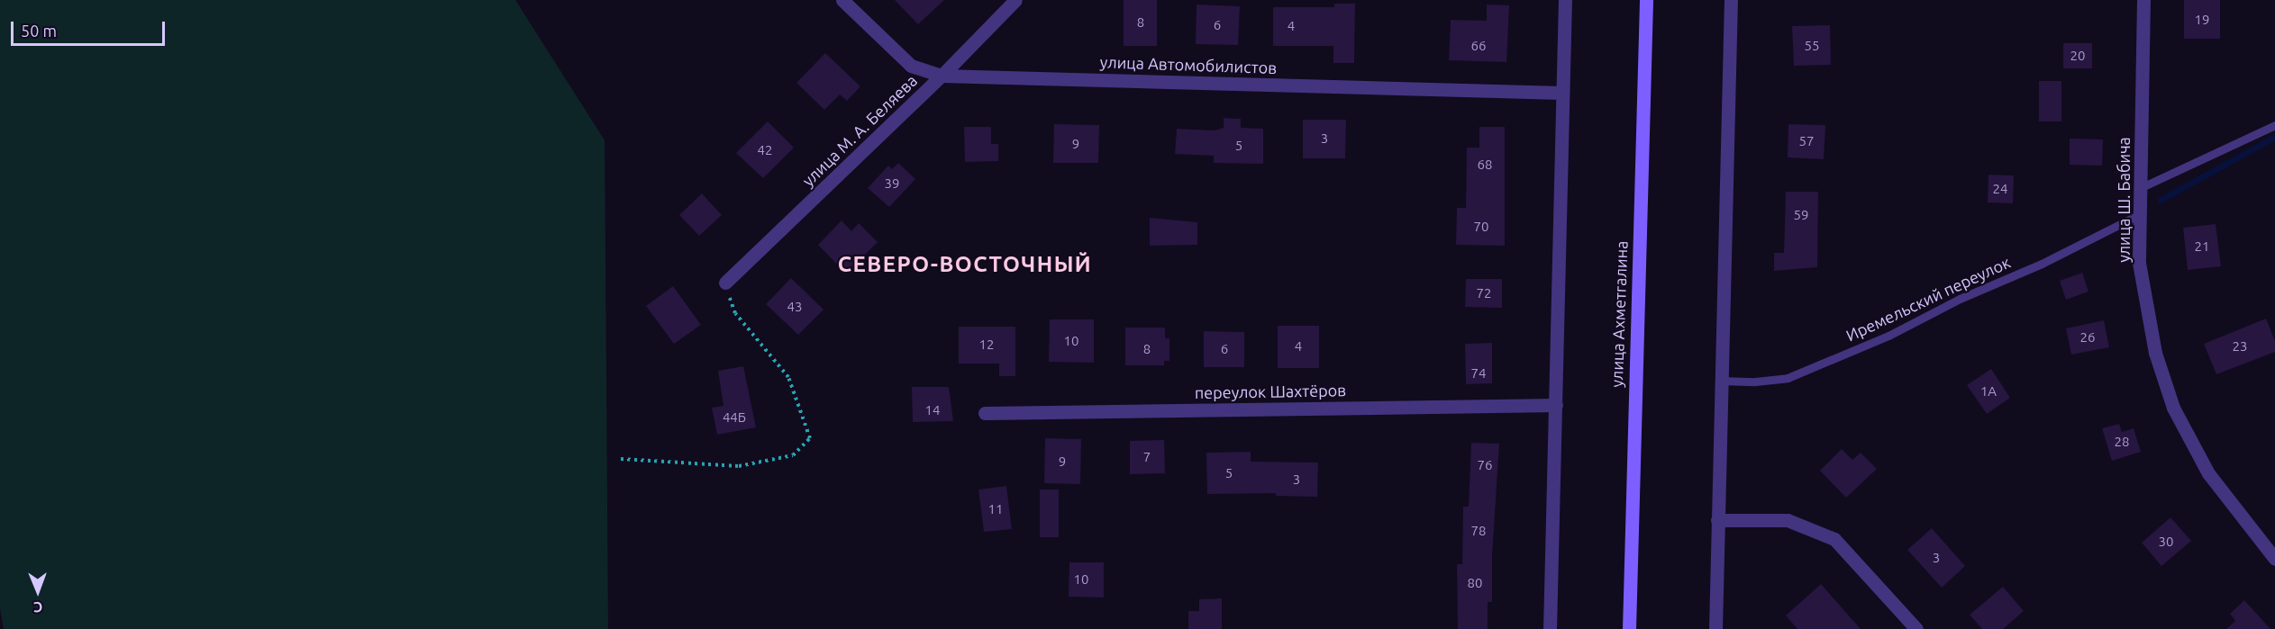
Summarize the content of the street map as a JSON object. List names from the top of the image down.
{
  "streets": {
    "main road": ["улица Ахметгалина"],
    "street": [
      "улица Автомобилистов",
      "улица М. А. Беляева",
      "улица Ш. Бабича",
      "переулок Шахтёров"
    ],
    "lane": ["Иремельский переулок"]
  },
  "crossings": [
    ["улица Автомобилистов", "улица М. А. Беляева"],
    ["улица Ш. Бабича", "Иремельский переулок"]
  ],
  "districts": ["СЕВЕРО-ВОСТОЧНЫЙ"],
  "house_numbers": [
    "19",
    "8",
    "6",
    "4",
    "66",
    "55",
    "20",
    "3",
    "57",
    "9",
    "5",
    "42",
    "68",
    "39",
    "24",
    "59",
    "70",
    "21",
    "72",
    "43",
    "26",
    "10",
    "12",
    "4",
    "23",
    "8",
    "6",
    "74",
    "1А",
    "14",
    "44Б",
    "28",
    "7",
    "9",
    "76",
    "5",
    "3",
    "11",
    "78",
    "30",
    "3",
    "10",
    "80"
  ],
  "scale_bar": "50 m",
  "north": "bottom"
}
